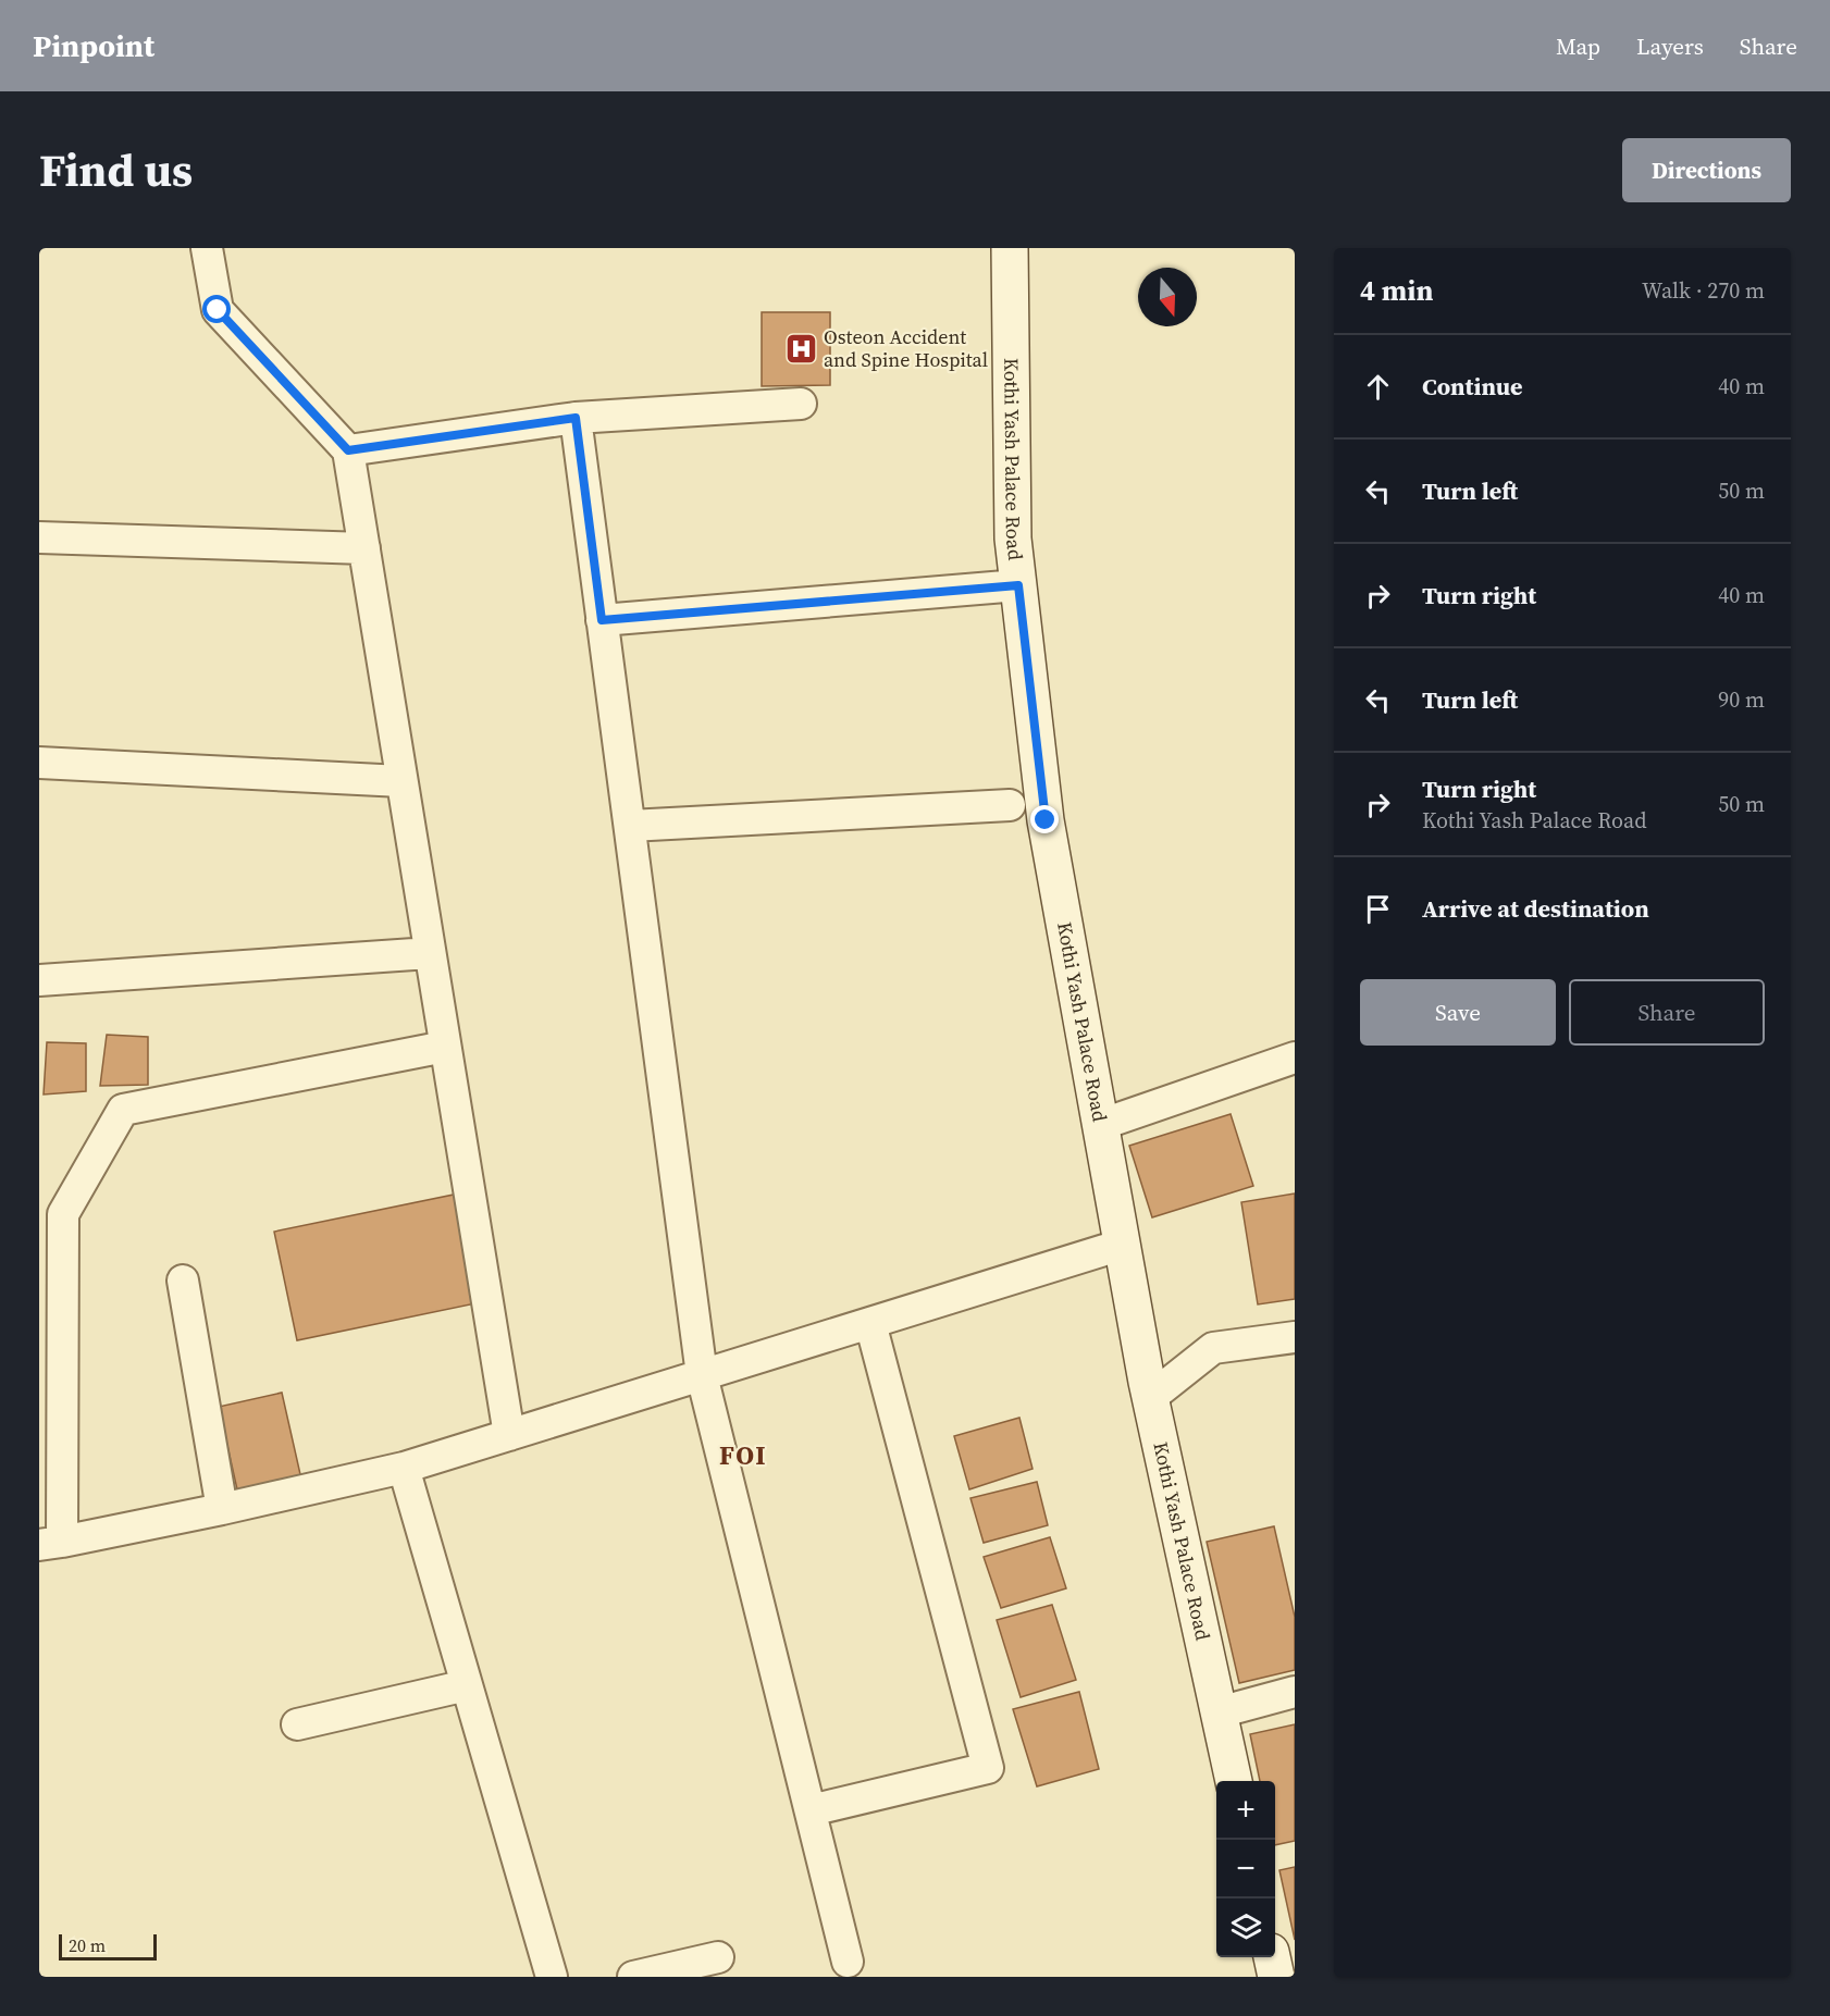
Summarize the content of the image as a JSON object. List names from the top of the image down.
{
  "streets": {
    "main road": ["Kothi Yash Palace Road"]
  },
  "districts": ["FOI"],
  "places": {
    "hospital": ["Osteon Accident and Spine Hospital"]
  },
  "scale_bar": "20 m",
  "north": "bottom",
  "page": {
    "header": "Pinpoint",
    "nav": ["Map", "Layers", "Share"],
    "title": "Find us",
    "buttons": [
      "Directions",
      ["Save", "Share"]
    ],
    "heading": ["4 min", "Walk · 270 m"],
    "list": [
      ["Continue", "40 m"],
      ["Turn left", "50 m"],
      ["Turn right", "40 m"],
      ["Turn left", "90 m"],
      ["Turn right", "Kothi Yash Palace Road", "50 m"],
      "Arrive at destination"
    ],
    "map_buttons": ["+", "−"],
    "scale": "20 m"
  }
}
